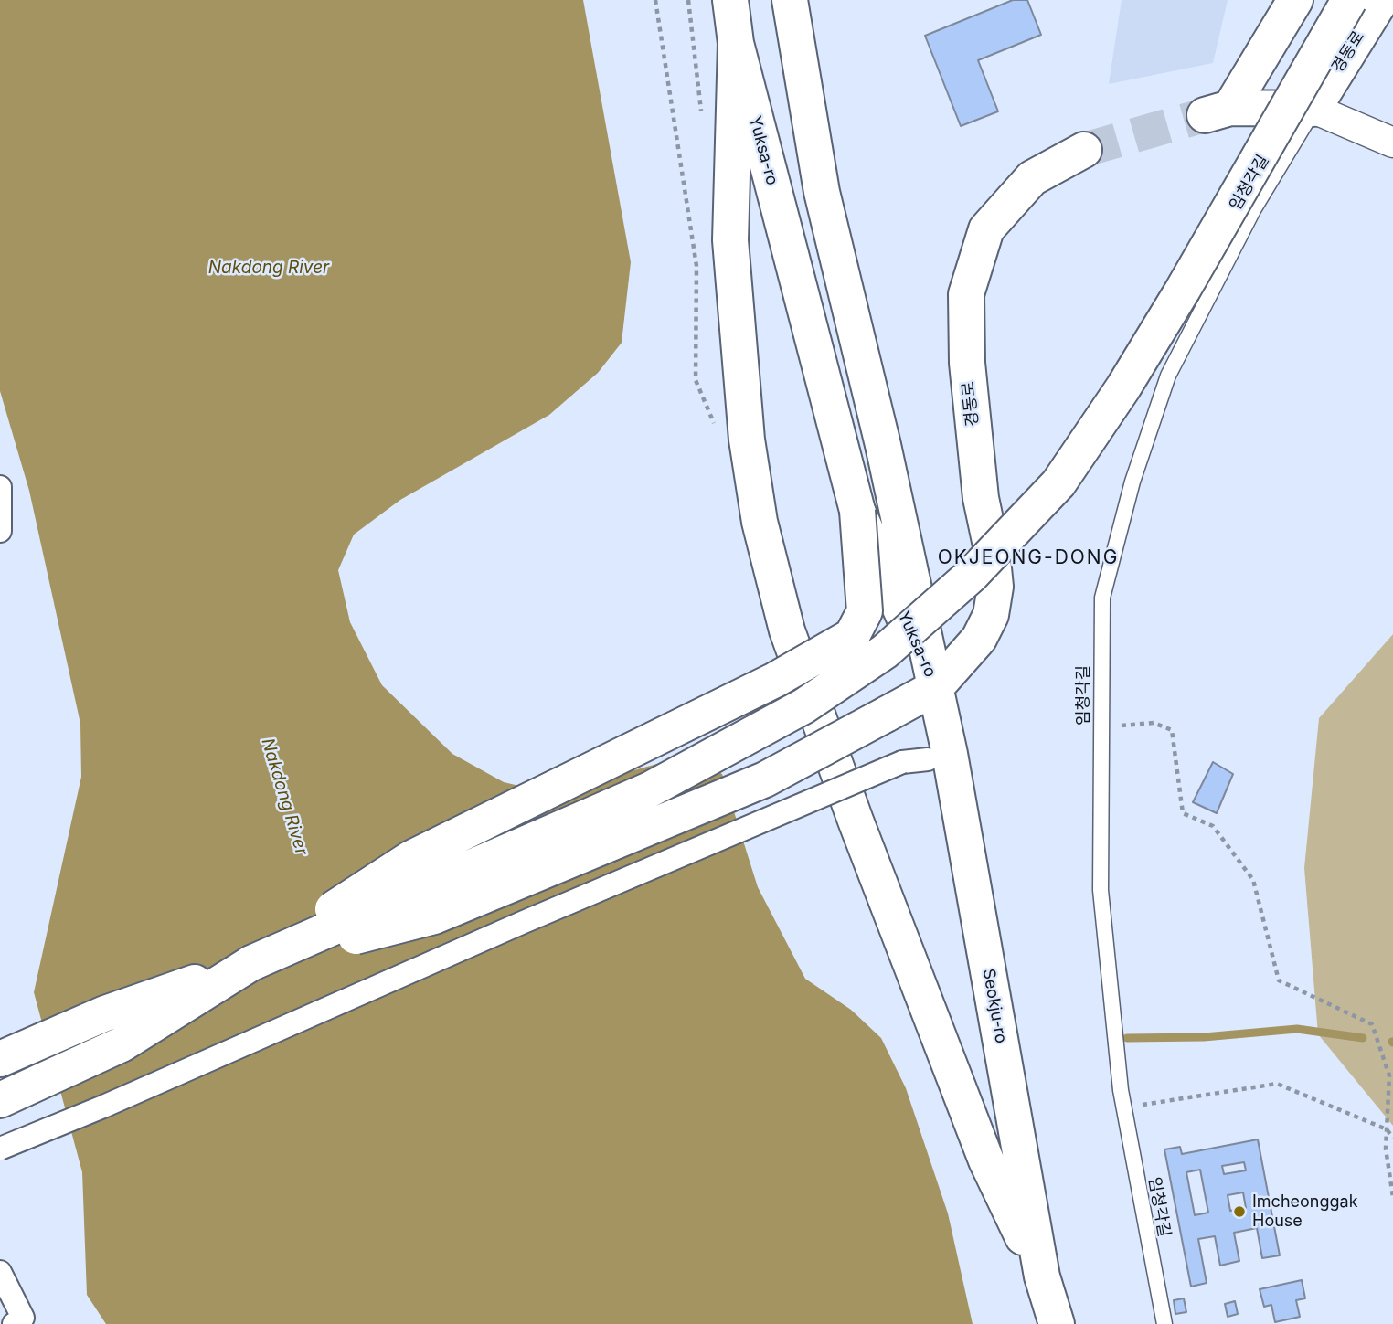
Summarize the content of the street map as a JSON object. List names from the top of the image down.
{
  "streets": {
    "street": ["경동로", "Yuksa-ro", "Seokju-ro"],
    "lane": ["임청각길"]
  },
  "crossings": [
    ["경동로", "Yuksa-ro"],
    ["경동로", "임청각길"],
    ["경동로", "Seokju-ro"],
    ["Yuksa-ro", "Seokju-ro"]
  ],
  "districts": ["OKJEONG-DONG"],
  "water": ["Nakdong River"],
  "places": ["Imcheonggak House"]
}
